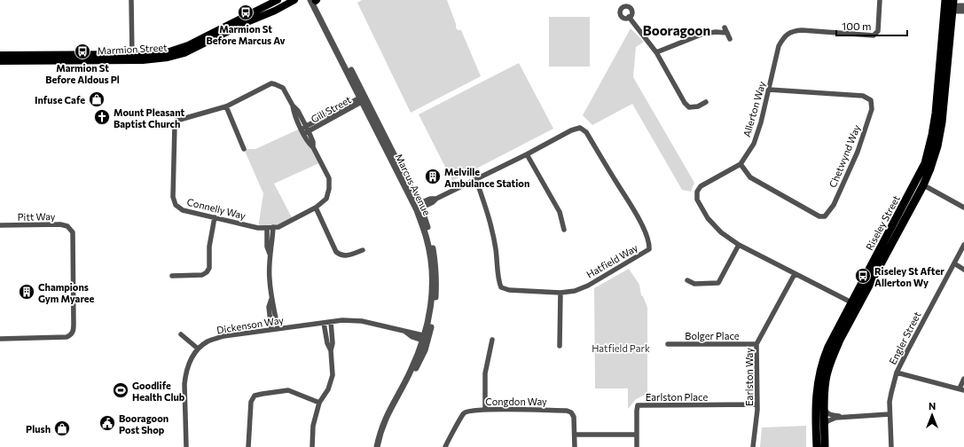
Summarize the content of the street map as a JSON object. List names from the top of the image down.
{
  "streets": {
    "highway": ["Riseley Street"],
    "main road": ["Marmion Street"],
    "street": [
      "Gill Street",
      "Allerton Way",
      "Chetwynd Way",
      "Marcus Avenue",
      "Connelly Way",
      "Pitt Way",
      "Hatfield Way",
      "Dickenson Way",
      "Bolger Place",
      "Engler Street",
      "Earlston Way",
      "Earlston Place",
      "Congdon Way"
    ]
  },
  "crossings": [
    ["Gill Street", "Marcus Avenue"],
    ["Gill Street", "Connelly Way"],
    ["Allerton Way", "Chetwynd Way"],
    ["Allerton Way", "Riseley Street"],
    ["Allerton Way", "Earlston Way"],
    ["Marcus Avenue", "Hatfield Way"],
    ["Marcus Avenue", "Dickenson Way"],
    ["Bolger Place", "Earlston Way"],
    ["Earlston Way", "Earlston Place"]
  ],
  "districts": ["Booragoon"],
  "parks": ["Hatfield Park"],
  "places": {
    "bus stop": ["Marmion St Before Marcus Av", "Marmion St Before Aldous Pl", "Riseley St After Allerton Wy"],
    "shop": ["Infuse Cafe", "Plush"],
    "church": ["Mount Pleasant Baptist Church"],
    "building": ["Melville Ambulance Station", "Champions Gym Myaree"],
    "sports": ["Goodlife Health Club"],
    "public building": ["Booragoon Post Shop"]
  },
  "scale_bar": "100 m",
  "north": "top"
}
